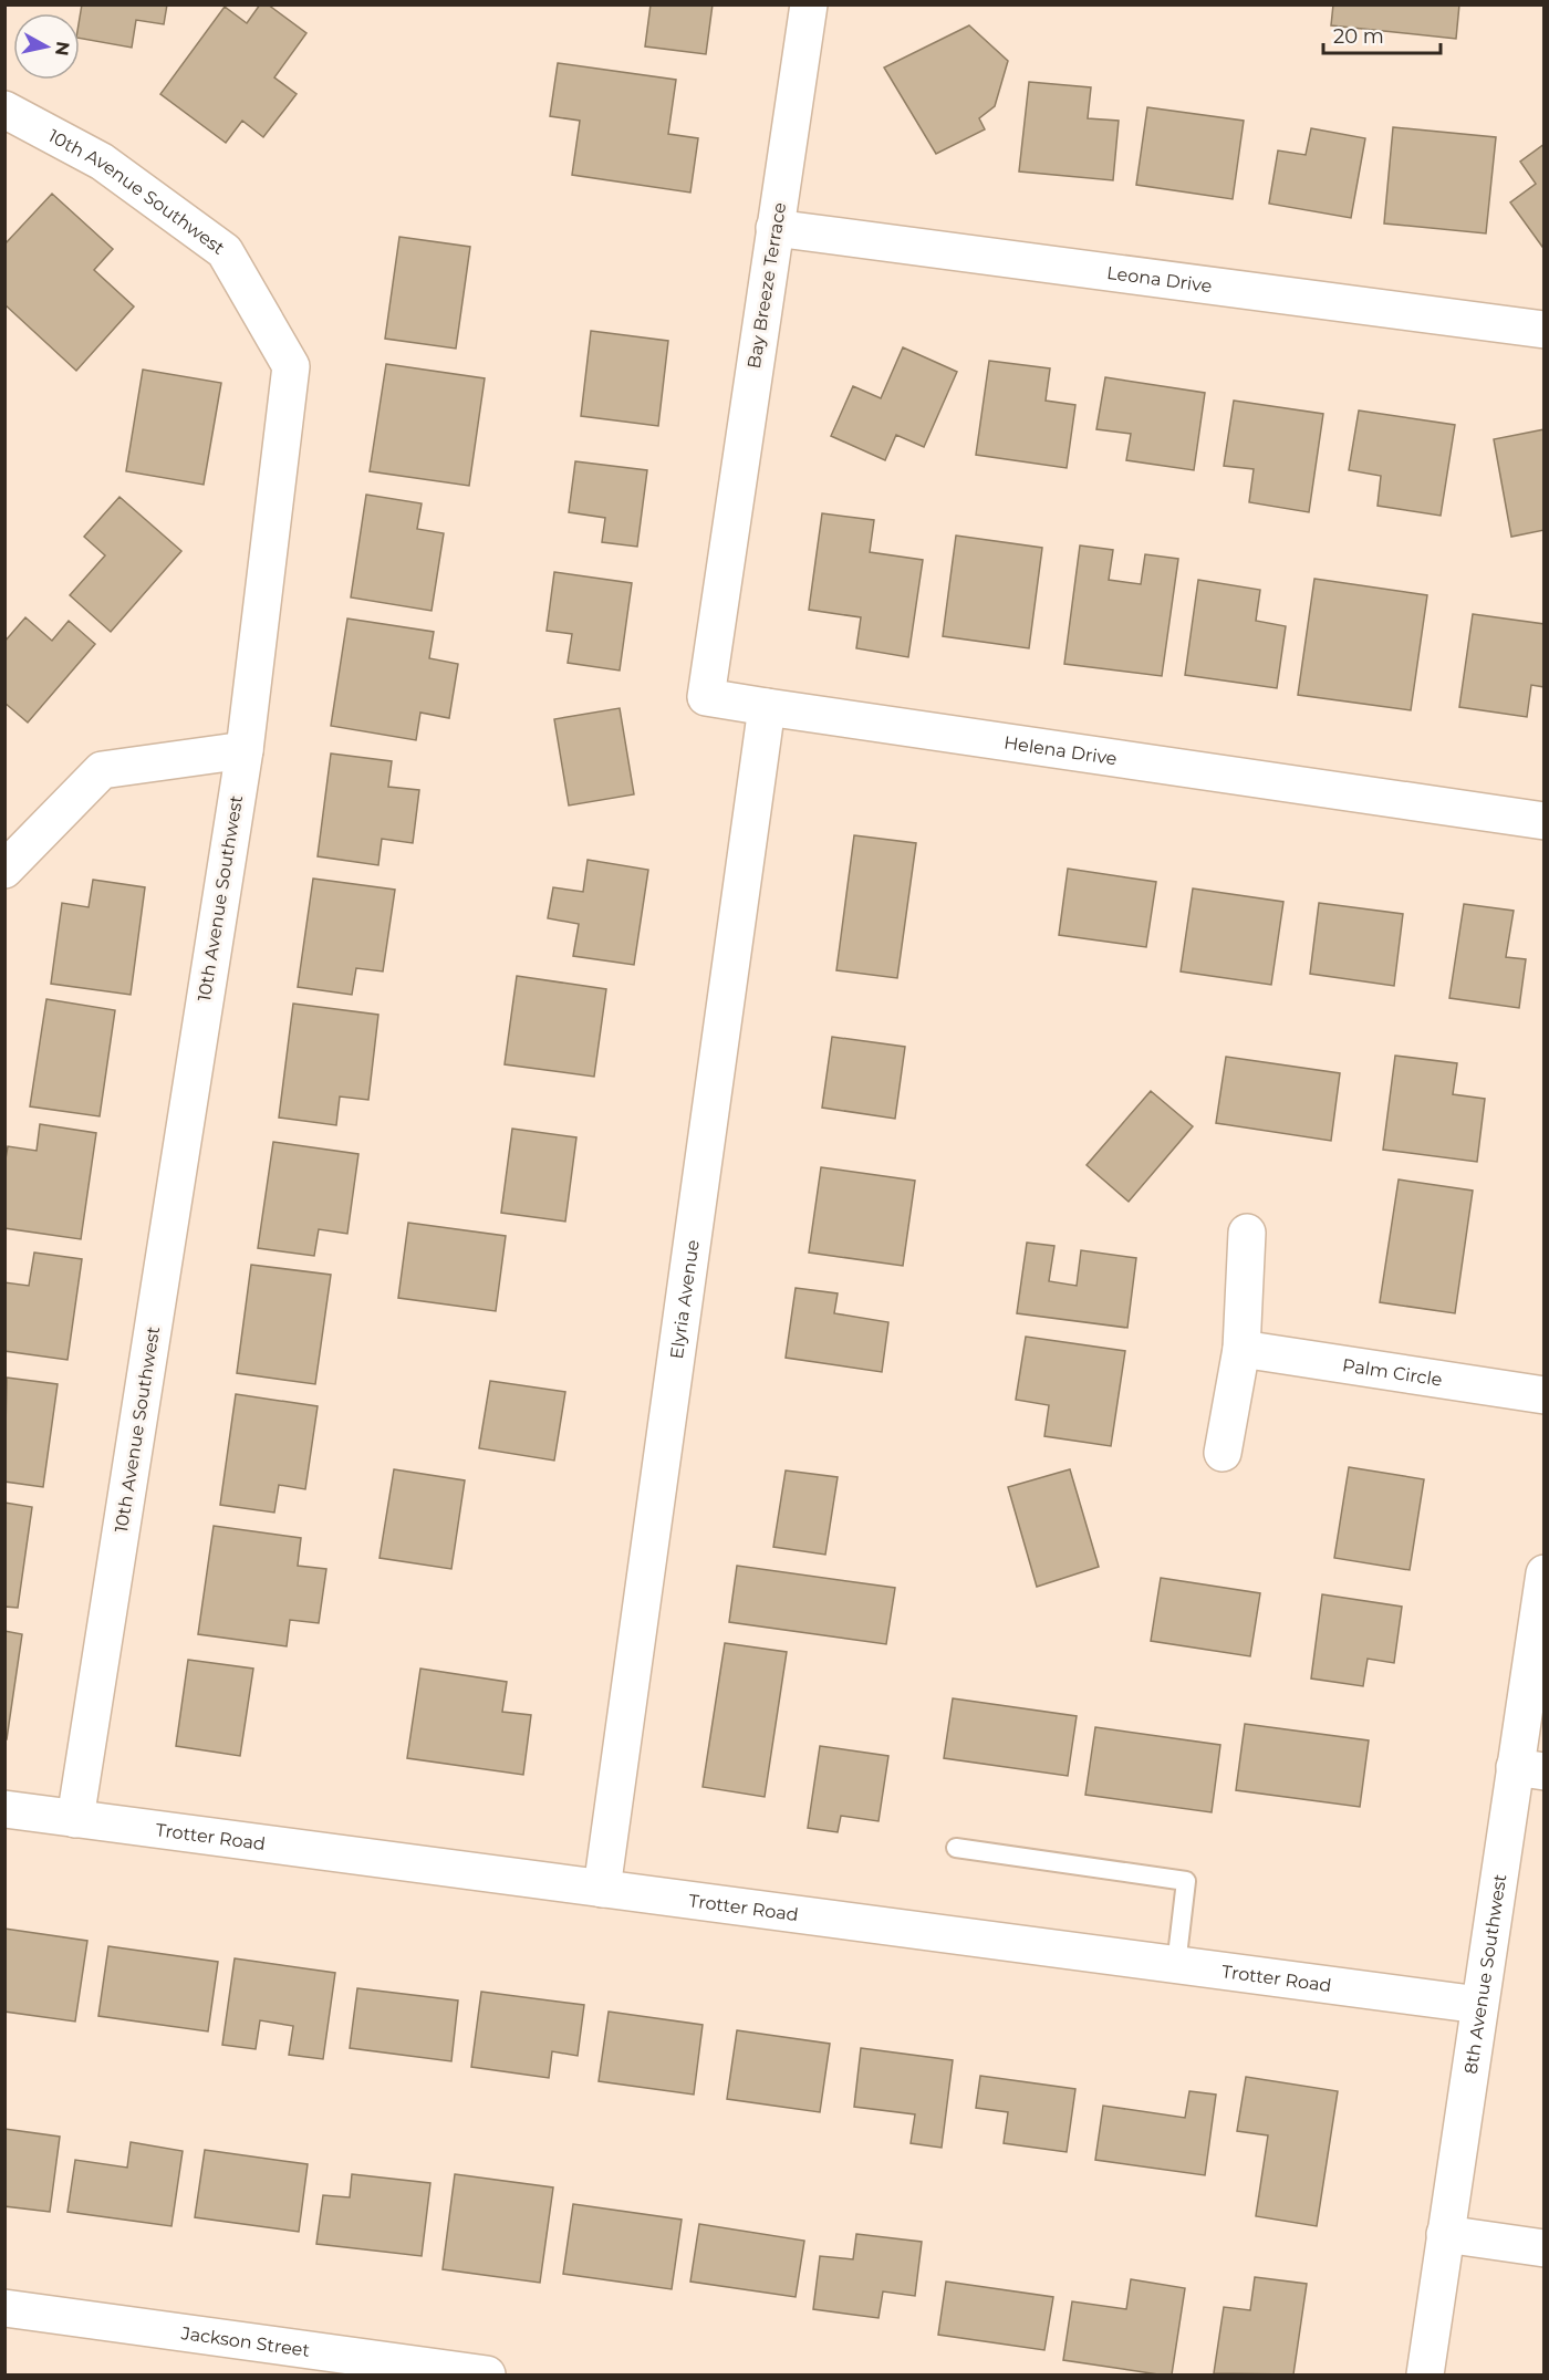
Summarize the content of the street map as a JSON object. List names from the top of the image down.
{
  "streets": {
    "street": [
      "10th Avenue Southwest",
      "Leona Drive",
      "Bay Breeze Terrace",
      "Helena Drive",
      "Elyria Avenue",
      "Palm Circle",
      "Trotter Road",
      "8th Avenue Southwest",
      "Jackson Street"
    ]
  },
  "crossings": [
    ["10th Avenue Southwest", "Trotter Road"],
    ["Leona Drive", "Bay Breeze Terrace"],
    ["Bay Breeze Terrace", "Helena Drive"],
    ["Helena Drive", "Elyria Avenue"],
    ["Elyria Avenue", "Trotter Road"],
    ["Trotter Road", "8th Avenue Southwest"]
  ],
  "scale_bar": "20 m",
  "north": "right"
}
